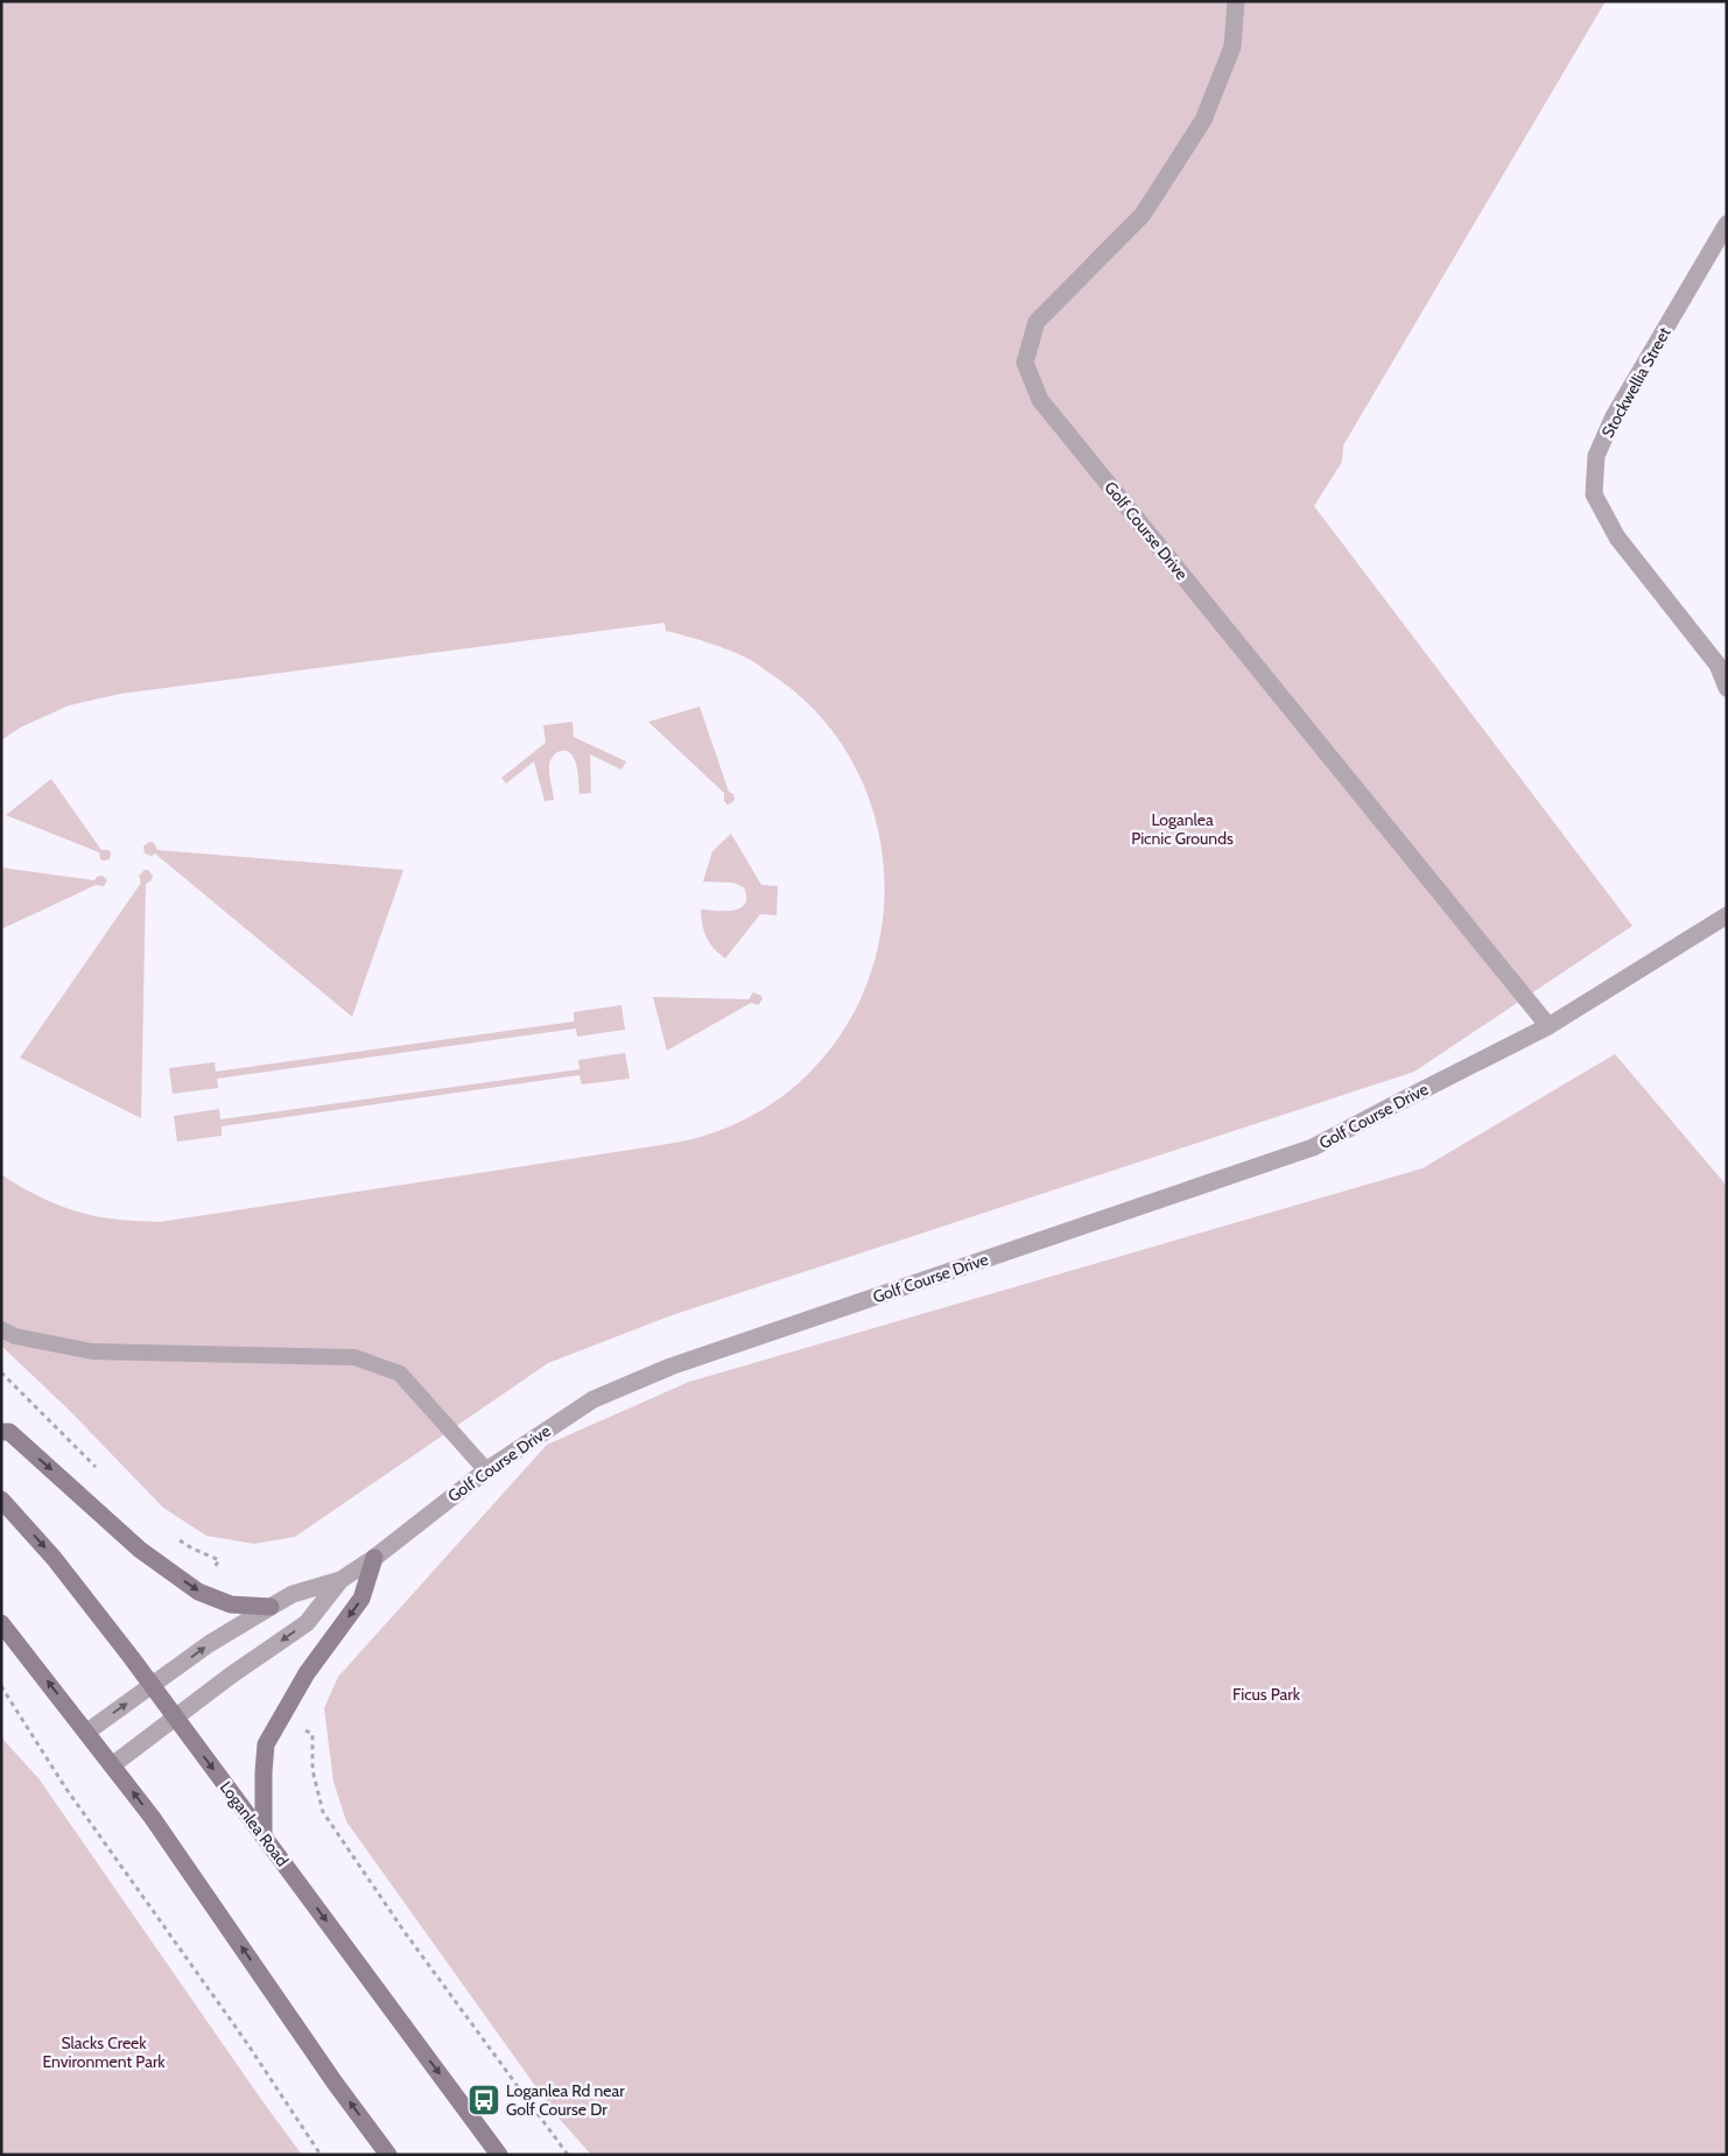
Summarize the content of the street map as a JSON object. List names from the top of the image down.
{
  "streets": {
    "main road": ["Loganlea Road"],
    "street": ["Stockwellia Street", "Golf Course Drive"]
  },
  "crossings": [
    ["Golf Course Drive", "Loganlea Road"]
  ],
  "parks": ["Loganlea Picnic Grounds", "Ficus Park", "Slacks Creek Environment Park"],
  "places": {
    "bus stop": ["Loganlea Rd near Golf Course Dr"]
  }
}
